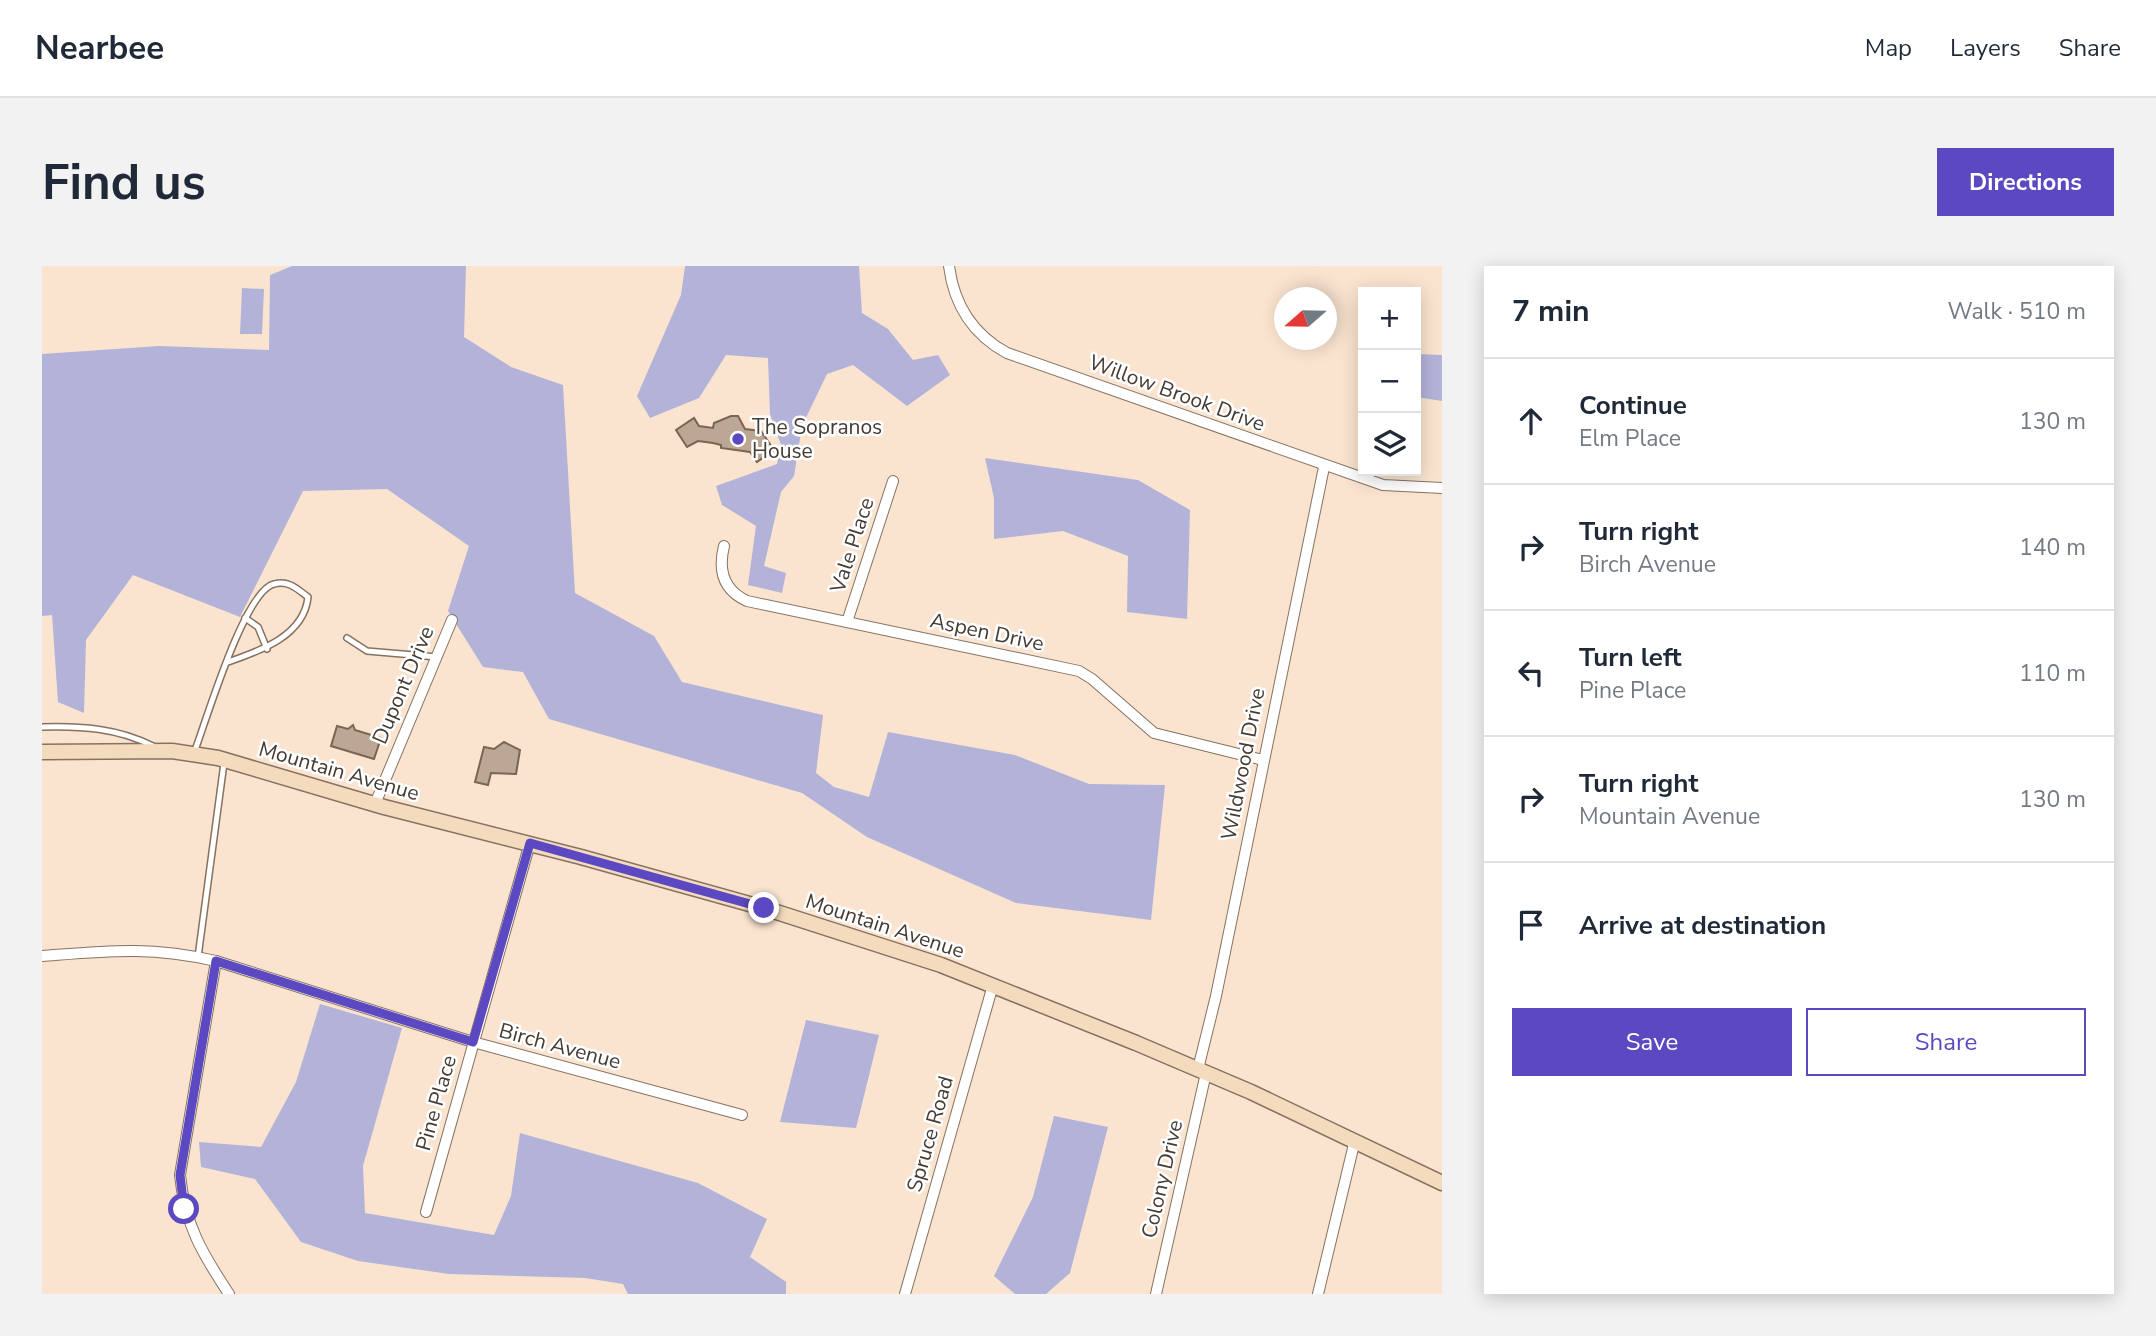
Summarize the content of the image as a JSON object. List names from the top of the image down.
{
  "streets": {
    "street": [
      "Willow Brook Drive",
      "Vale Place",
      "Aspen Drive",
      "Dupont Drive",
      "Wildwood Drive",
      "Mountain Avenue",
      "Birch Avenue",
      "Pine Place",
      "Spruce Road",
      "Colony Drive"
    ]
  },
  "crossings": [
    ["Willow Brook Drive", "Wildwood Drive"],
    ["Vale Place", "Aspen Drive"],
    ["Aspen Drive", "Wildwood Drive"],
    ["Dupont Drive", "Mountain Avenue"],
    ["Wildwood Drive", "Mountain Avenue"],
    ["Wildwood Drive", "Colony Drive"],
    ["Mountain Avenue", "Pine Place"],
    ["Mountain Avenue", "Spruce Road"],
    ["Mountain Avenue", "Colony Drive"],
    ["Birch Avenue", "Pine Place"]
  ],
  "places": ["The Sopranos House"],
  "north": "left",
  "page": {
    "header": "Nearbee",
    "nav": ["Map", "Layers", "Share"],
    "buttons": [
      "Directions",
      ["Save", "Share"]
    ],
    "title": "Find us",
    "heading": ["7 min", "Walk · 510 m"],
    "map_buttons": ["+", "−"],
    "list": [
      ["Continue", "Elm Place", "130 m"],
      ["Turn right", "Birch Avenue", "140 m"],
      ["Turn left", "Pine Place", "110 m"],
      ["Turn right", "Mountain Avenue", "130 m"],
      "Arrive at destination"
    ]
  }
}
